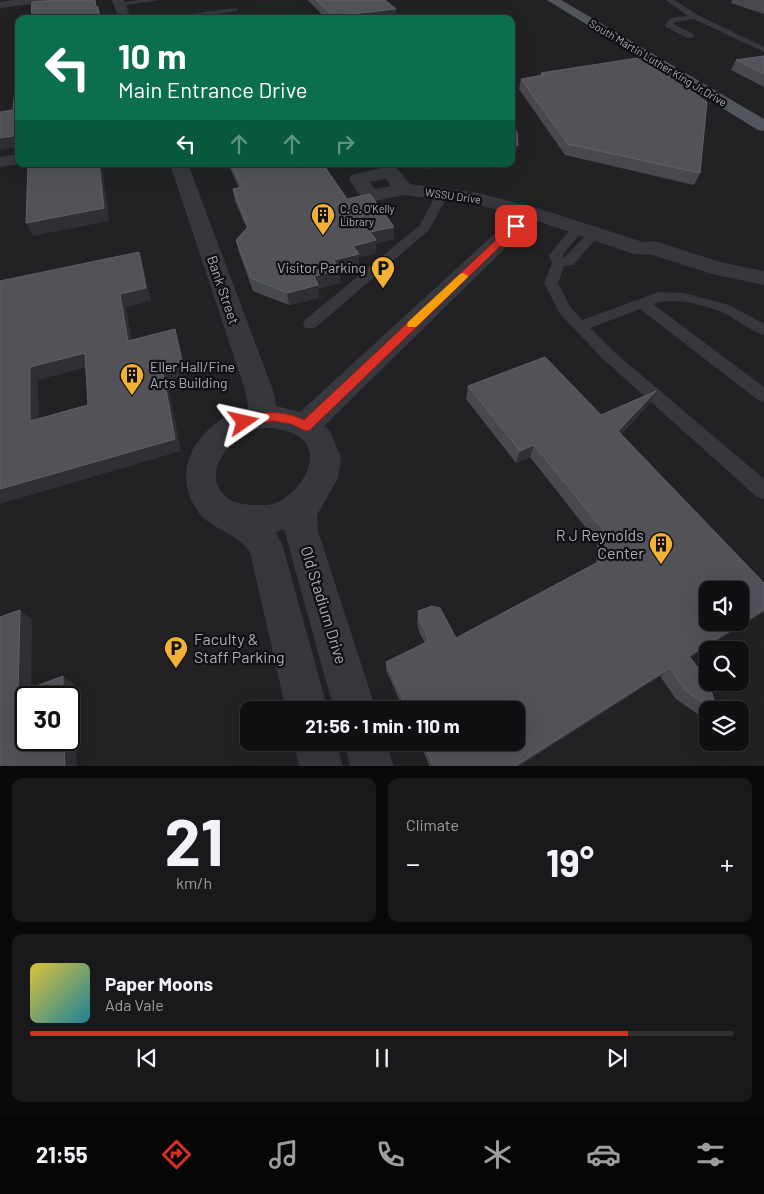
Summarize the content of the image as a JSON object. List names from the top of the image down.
{
  "streets": {
    "main road": ["South Martin Luther King Jr Drive"],
    "street": ["WSSU Drive", "Bank Street", "Old Stadium Drive"]
  },
  "crossings": [
    ["Bank Street", "Old Stadium Drive"]
  ],
  "places": {
    "building": ["C. G. O'Kelly Library", "Eller Hall/Fine Arts Building", "R J Reynolds Center"],
    "parking": ["Visitor Parking", "Faculty & Staff Parking"]
  },
  "page": {
    "turn": ["10 m", "Main Entrance Drive"],
    "limit": "30",
    "trip": "21:56 · 1 min · 110 m",
    "tile": [
      ["21", "km/h"],
      "Climate"
    ],
    "heat": ["−", "19°", "+"],
    "song": ["Paper Moons", "Ada Vale"],
    "tabs": "21:55"
  }
}
